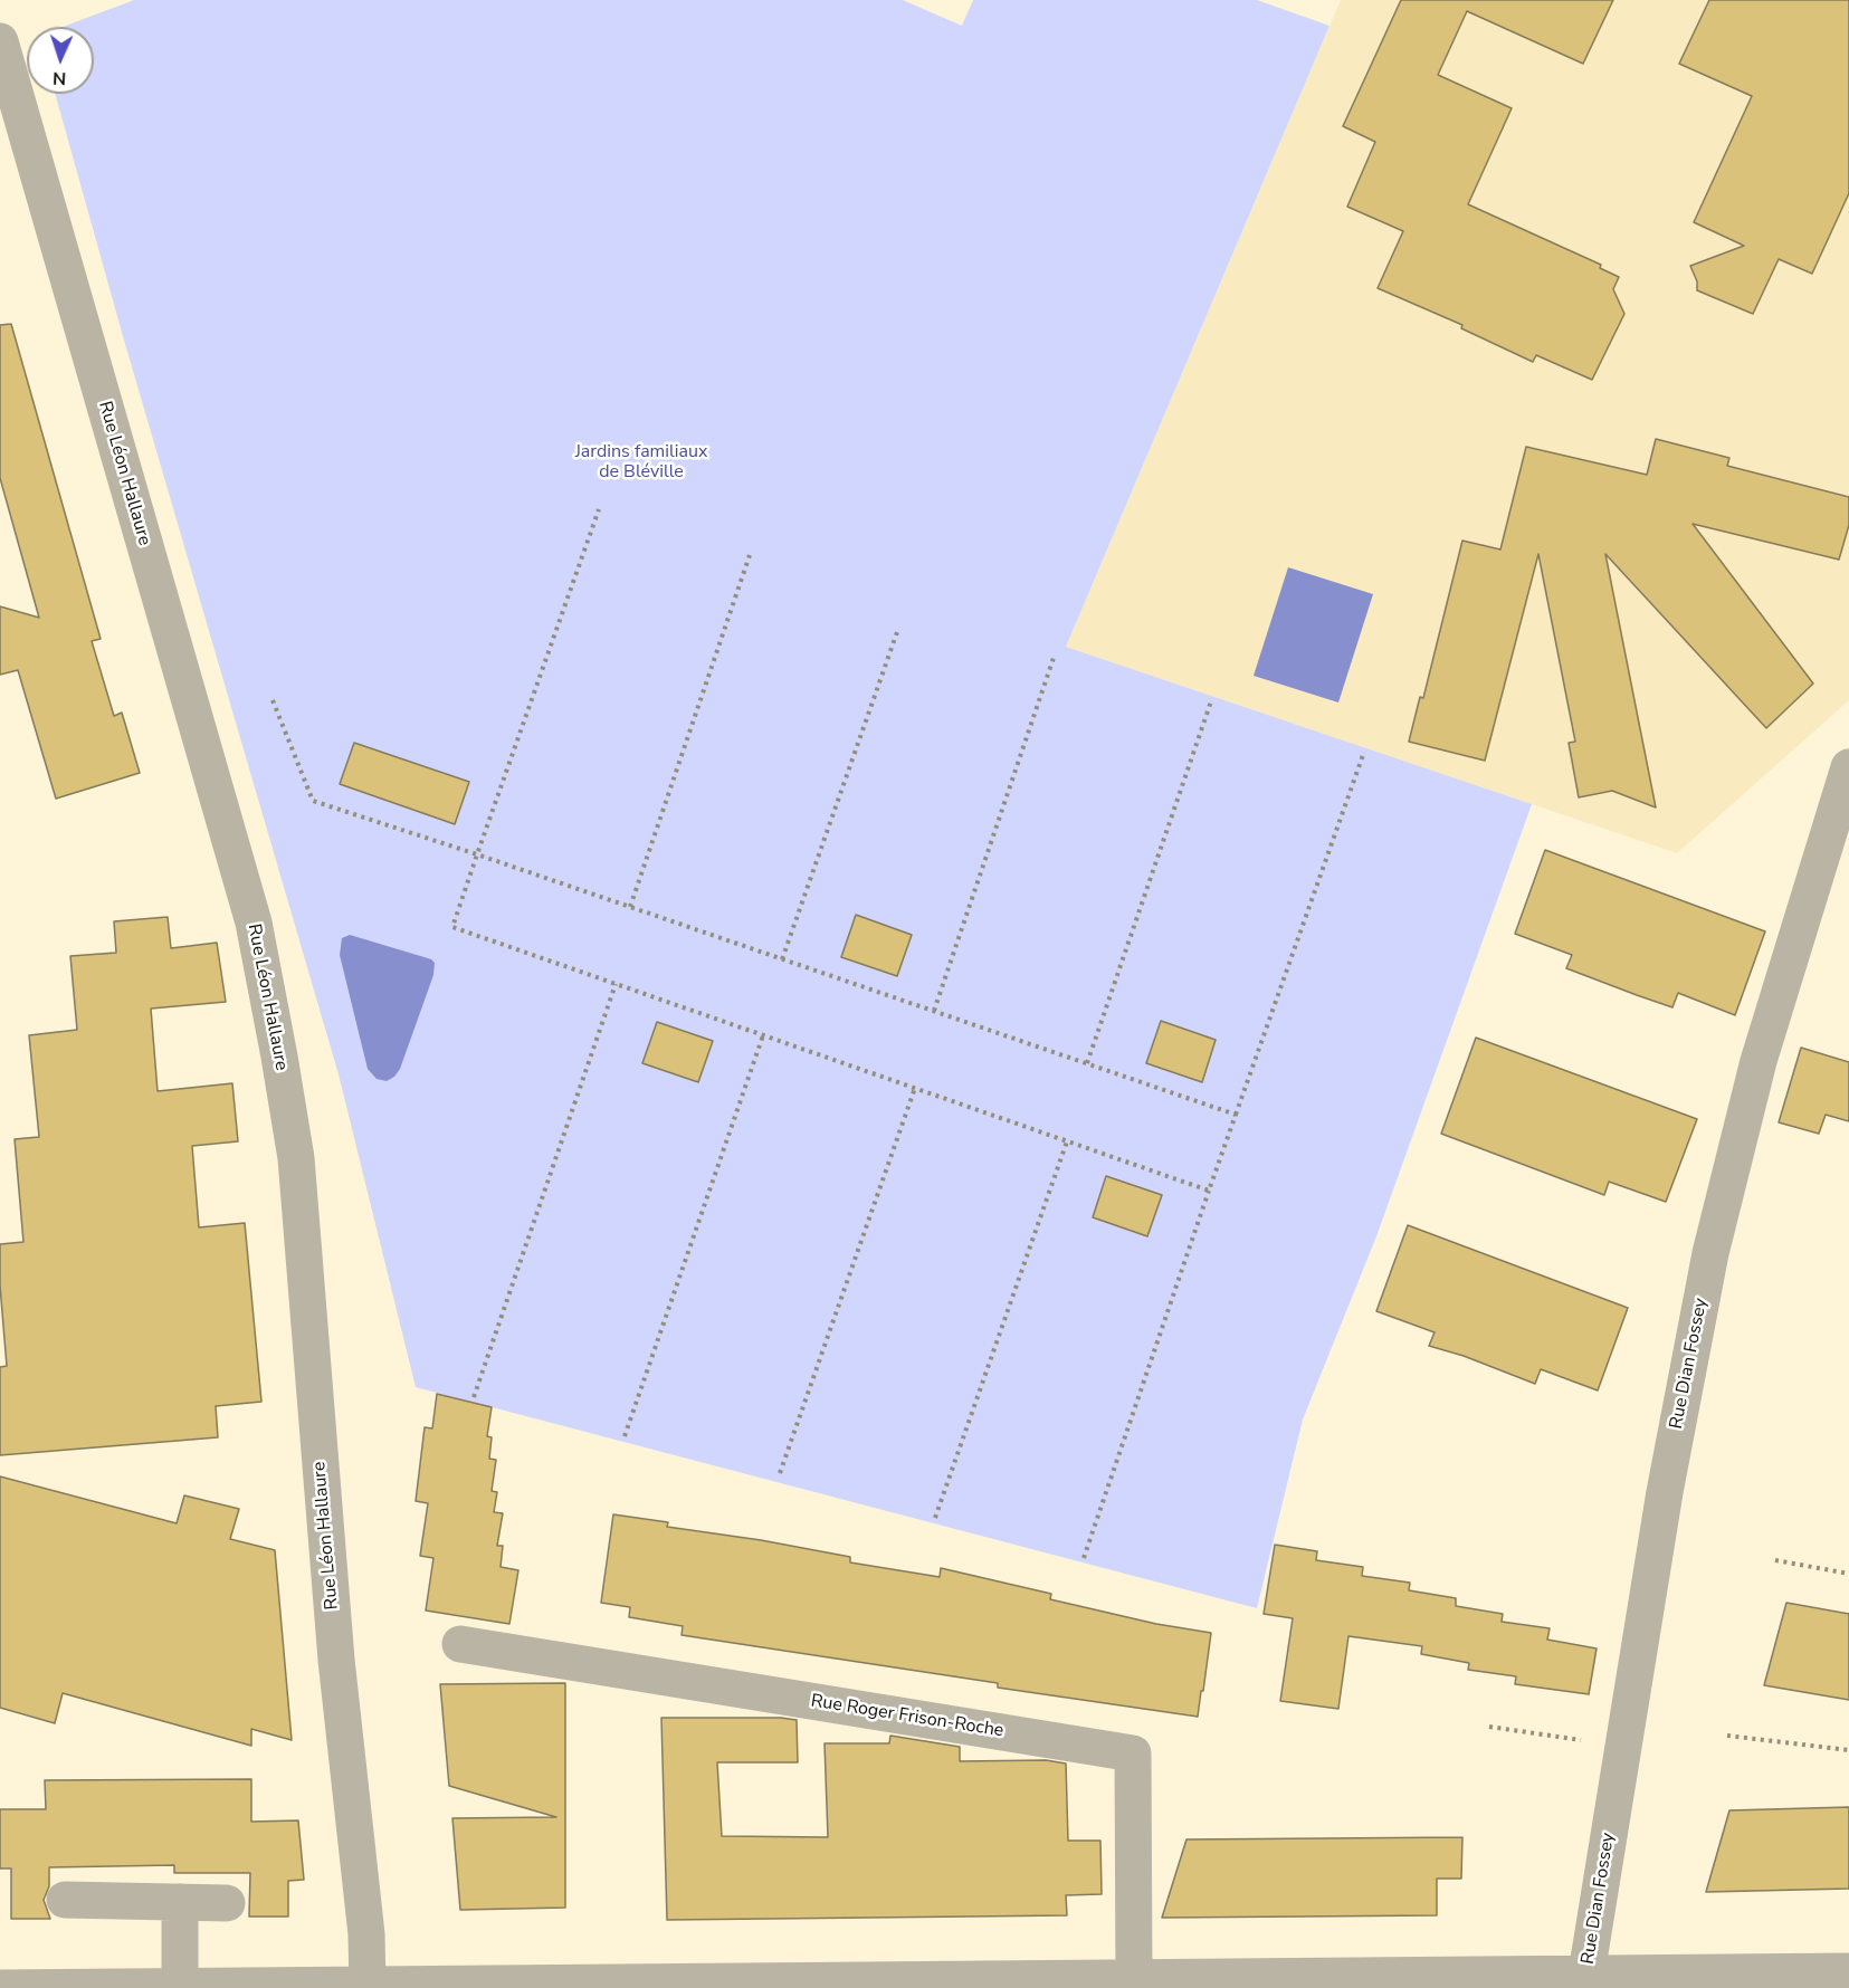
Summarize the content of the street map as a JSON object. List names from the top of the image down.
{
  "streets": {
    "street": ["Rue Léon Hallaure", "Rue Dian Fossey", "Rue Roger Frison-Roche"]
  },
  "parks": ["Jardins familiaux de Bléville"],
  "north": "bottom"
}
